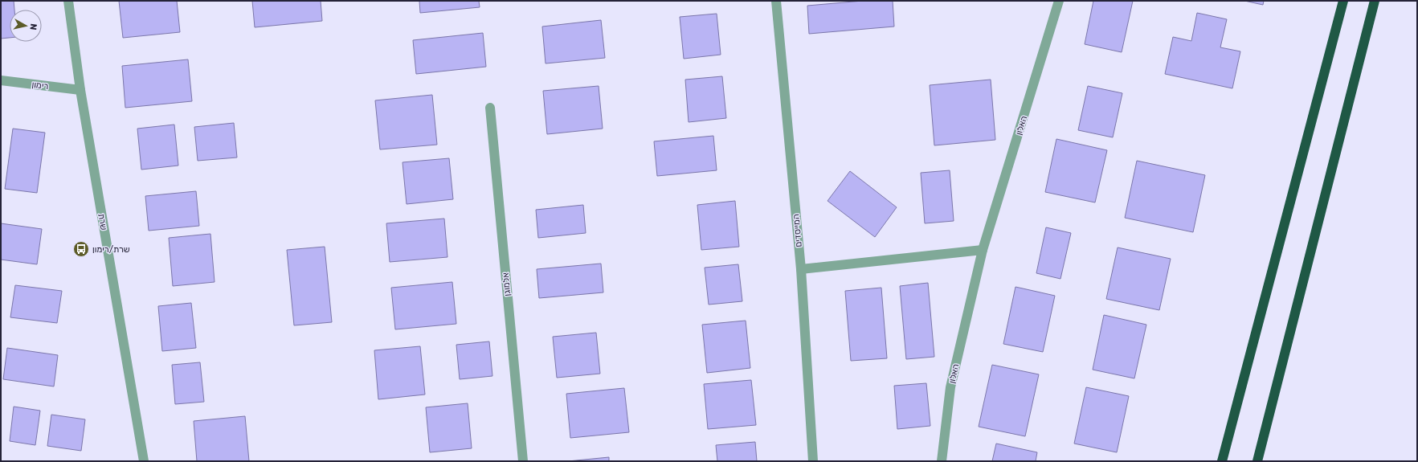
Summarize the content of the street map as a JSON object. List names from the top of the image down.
{
  "streets": {
    "street": [
      "רימון",
      "האלון",
      "שרת",
      "המייסדים",
      "אלמוגן"
    ]
  },
  "crossings": [
    ["רימון", "שרת"]
  ],
  "places": {
    "bus stop": ["שרת/רימון"]
  },
  "north": "right"
}
